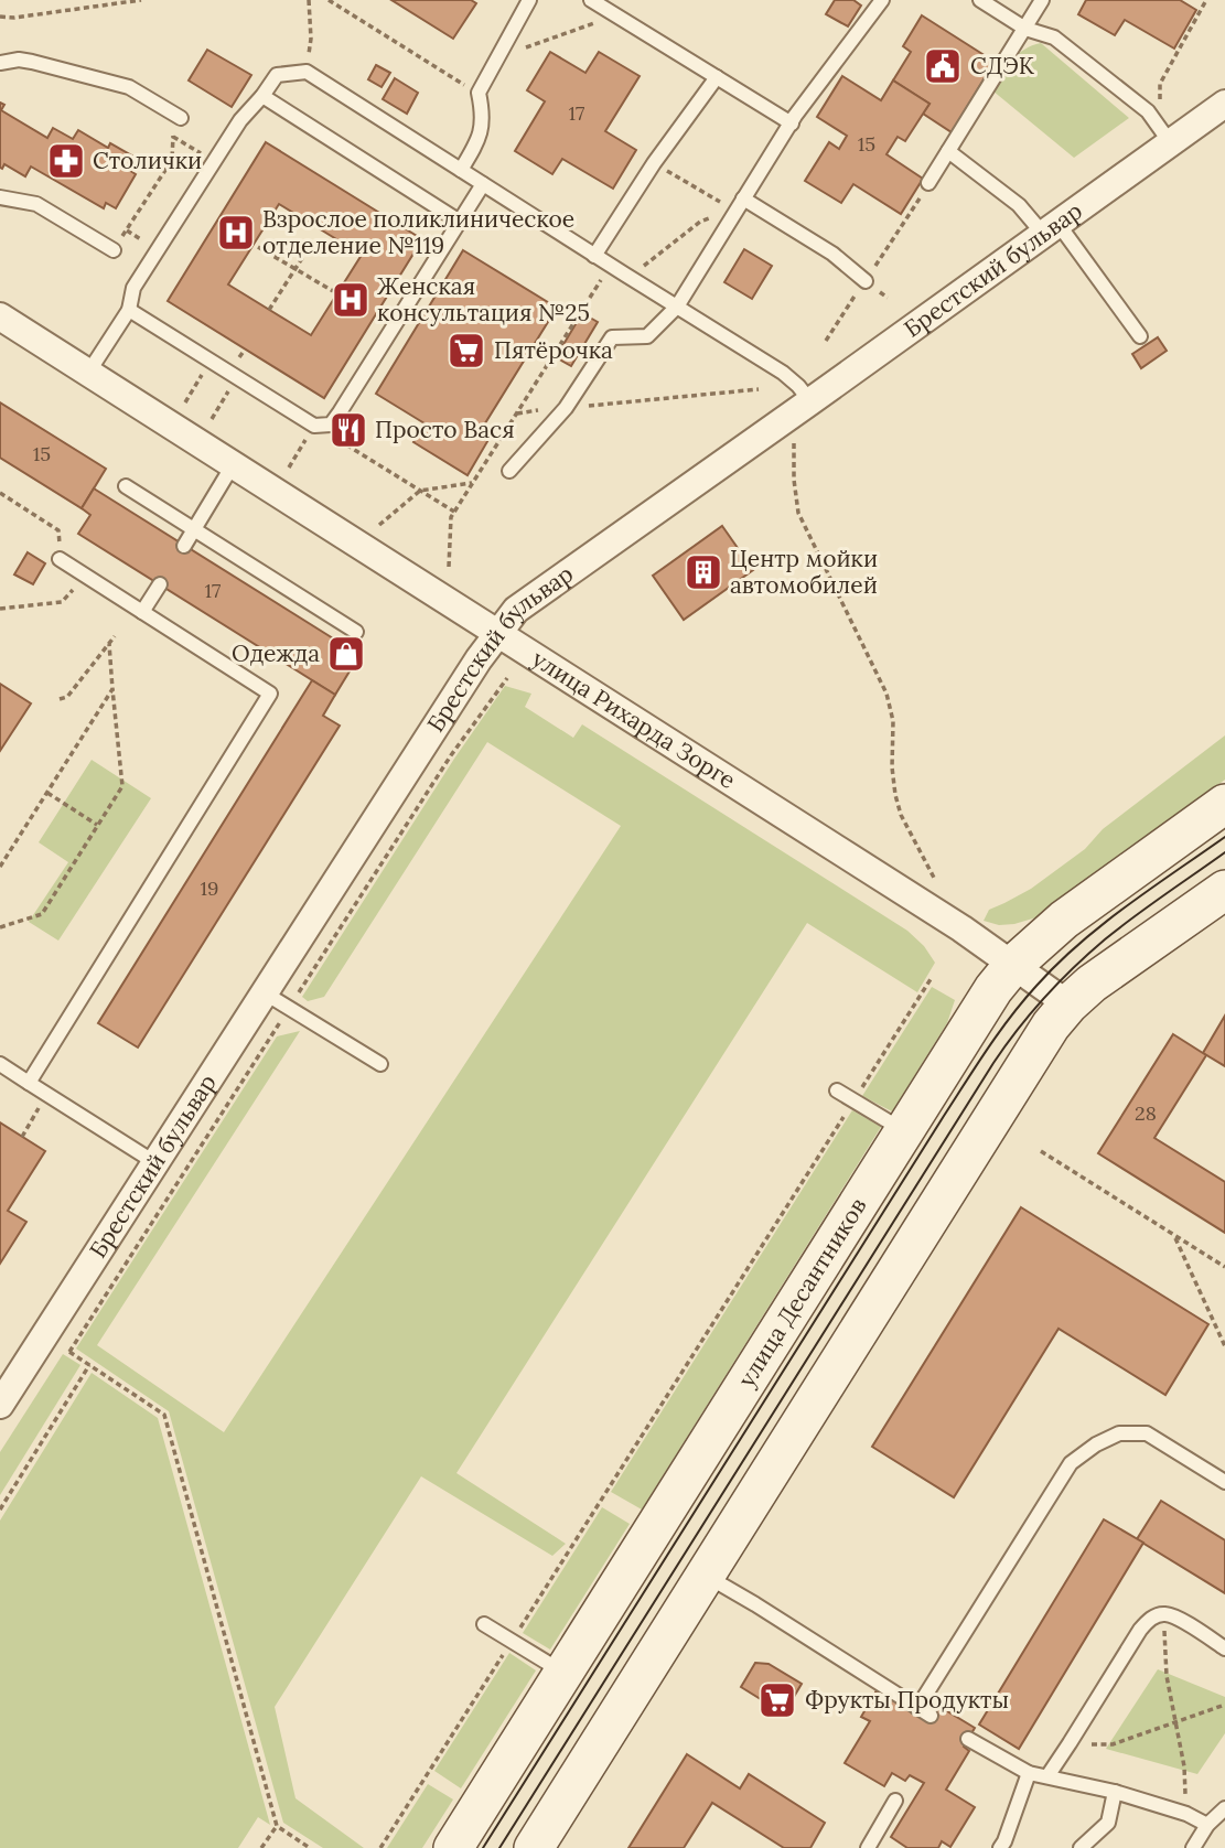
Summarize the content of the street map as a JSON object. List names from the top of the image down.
{
  "streets": {
    "street": ["Брестский бульвар", "улица Рихарда Зорге", "улица Десантников"]
  },
  "crossings": [
    ["Брестский бульвар", "улица Рихарда Зорге"],
    ["улица Рихарда Зорге", "улица Десантников"]
  ],
  "places": {
    "public building": ["СДЭК"],
    "pharmacy": ["Столички"],
    "hospital": ["Взрослое поликлиническое отделение №119", "Женская консультация №25"],
    "supermarket": ["Пятёрочка", "Фрукты Продукты"],
    "restaurant": ["Просто Вася"],
    "building": ["Центр мойки автомобилей"],
    "shop": ["Одежда"]
  },
  "house_numbers": [
    "17",
    "15",
    "15",
    "17",
    "19",
    "28"
  ]
}
